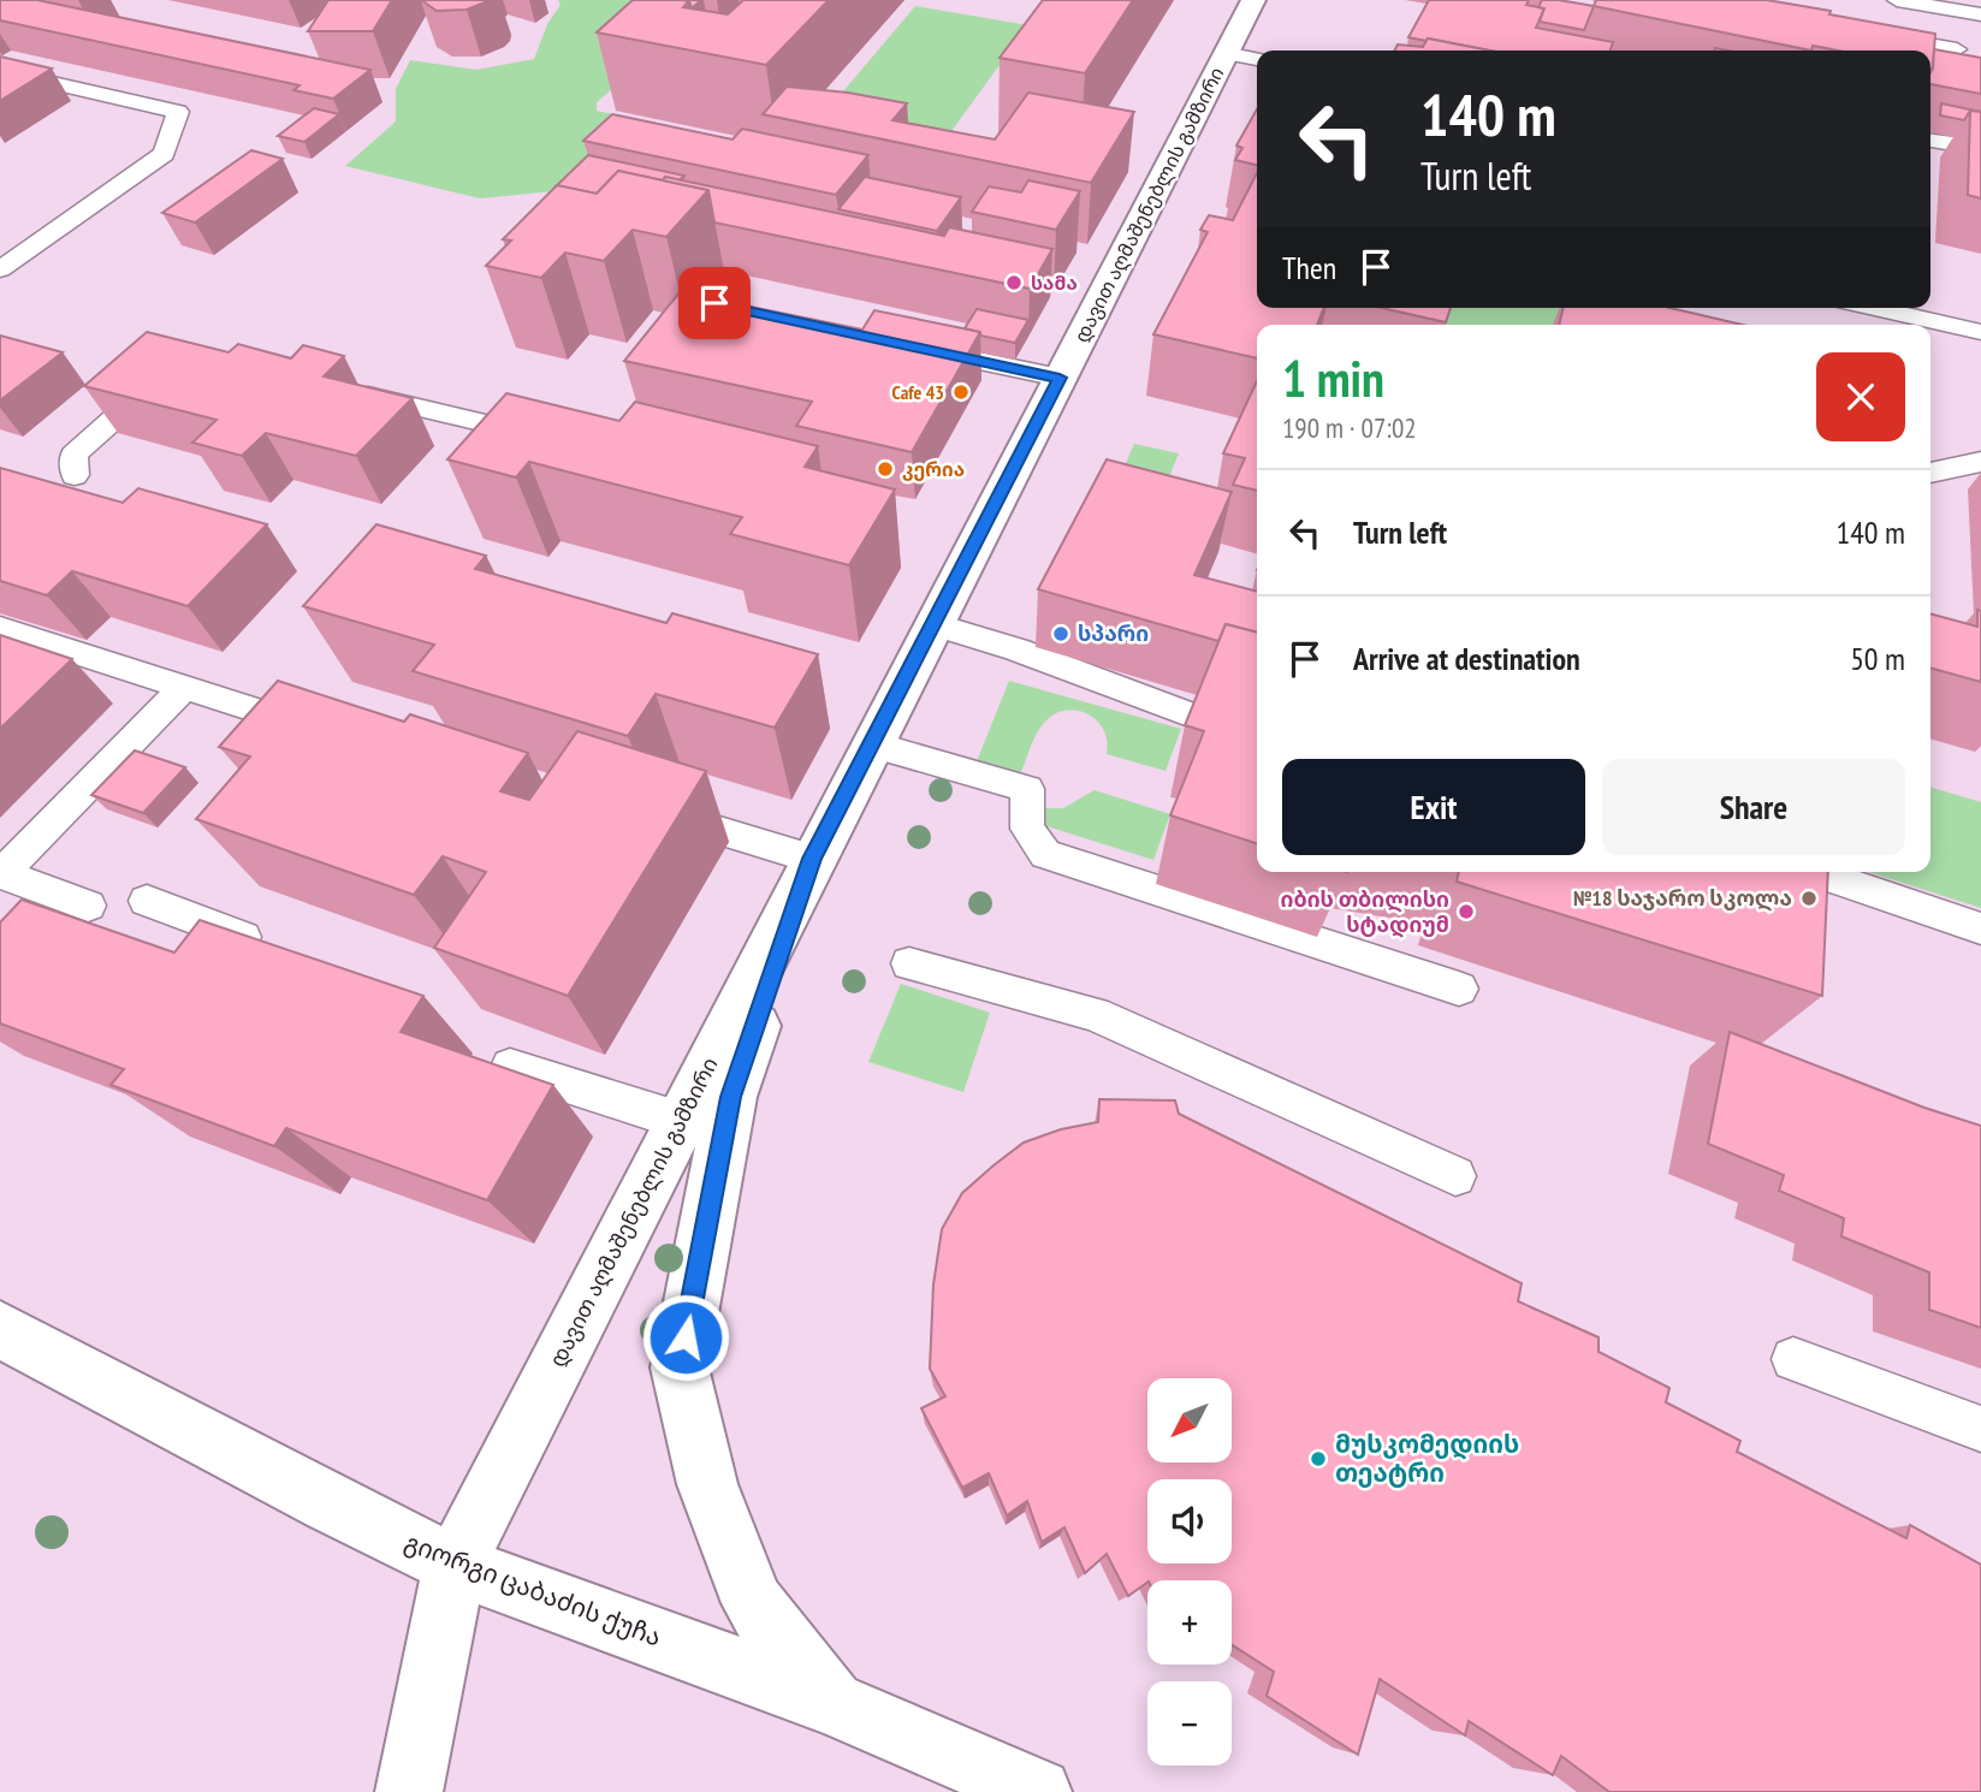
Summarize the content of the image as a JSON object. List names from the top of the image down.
{
  "streets": {
    "main road": ["დავით აღმაშენებლის გამზირი", "გიორგი ცაბაძის ქუჩა"]
  },
  "crossings": [
    ["დავით აღმაშენებლის გამზირი", "გიორგი ცაბაძის ქუჩა"]
  ],
  "places": [
    "სამა",
    "Cafe 43",
    "კერია",
    "სპარი",
    "№18 საჯარო სკოლა",
    "იბის თბილისი სტადიუმ",
    "მუსკომედიის თეატრი"
  ],
  "north": "bottom left",
  "page": {
    "turn": ["140 m", "Turn left"],
    "then": "Then",
    "heading": ["1 min", "190 m · 07:02"],
    "list": [
      {
        "name": "Turn left",
        "value": "140 m"
      },
      {
        "name": "Arrive at destination",
        "value": "50 m"
      }
    ],
    "buttons": ["Exit", "Share"],
    "map_buttons": ["+", "−"]
  }
}
